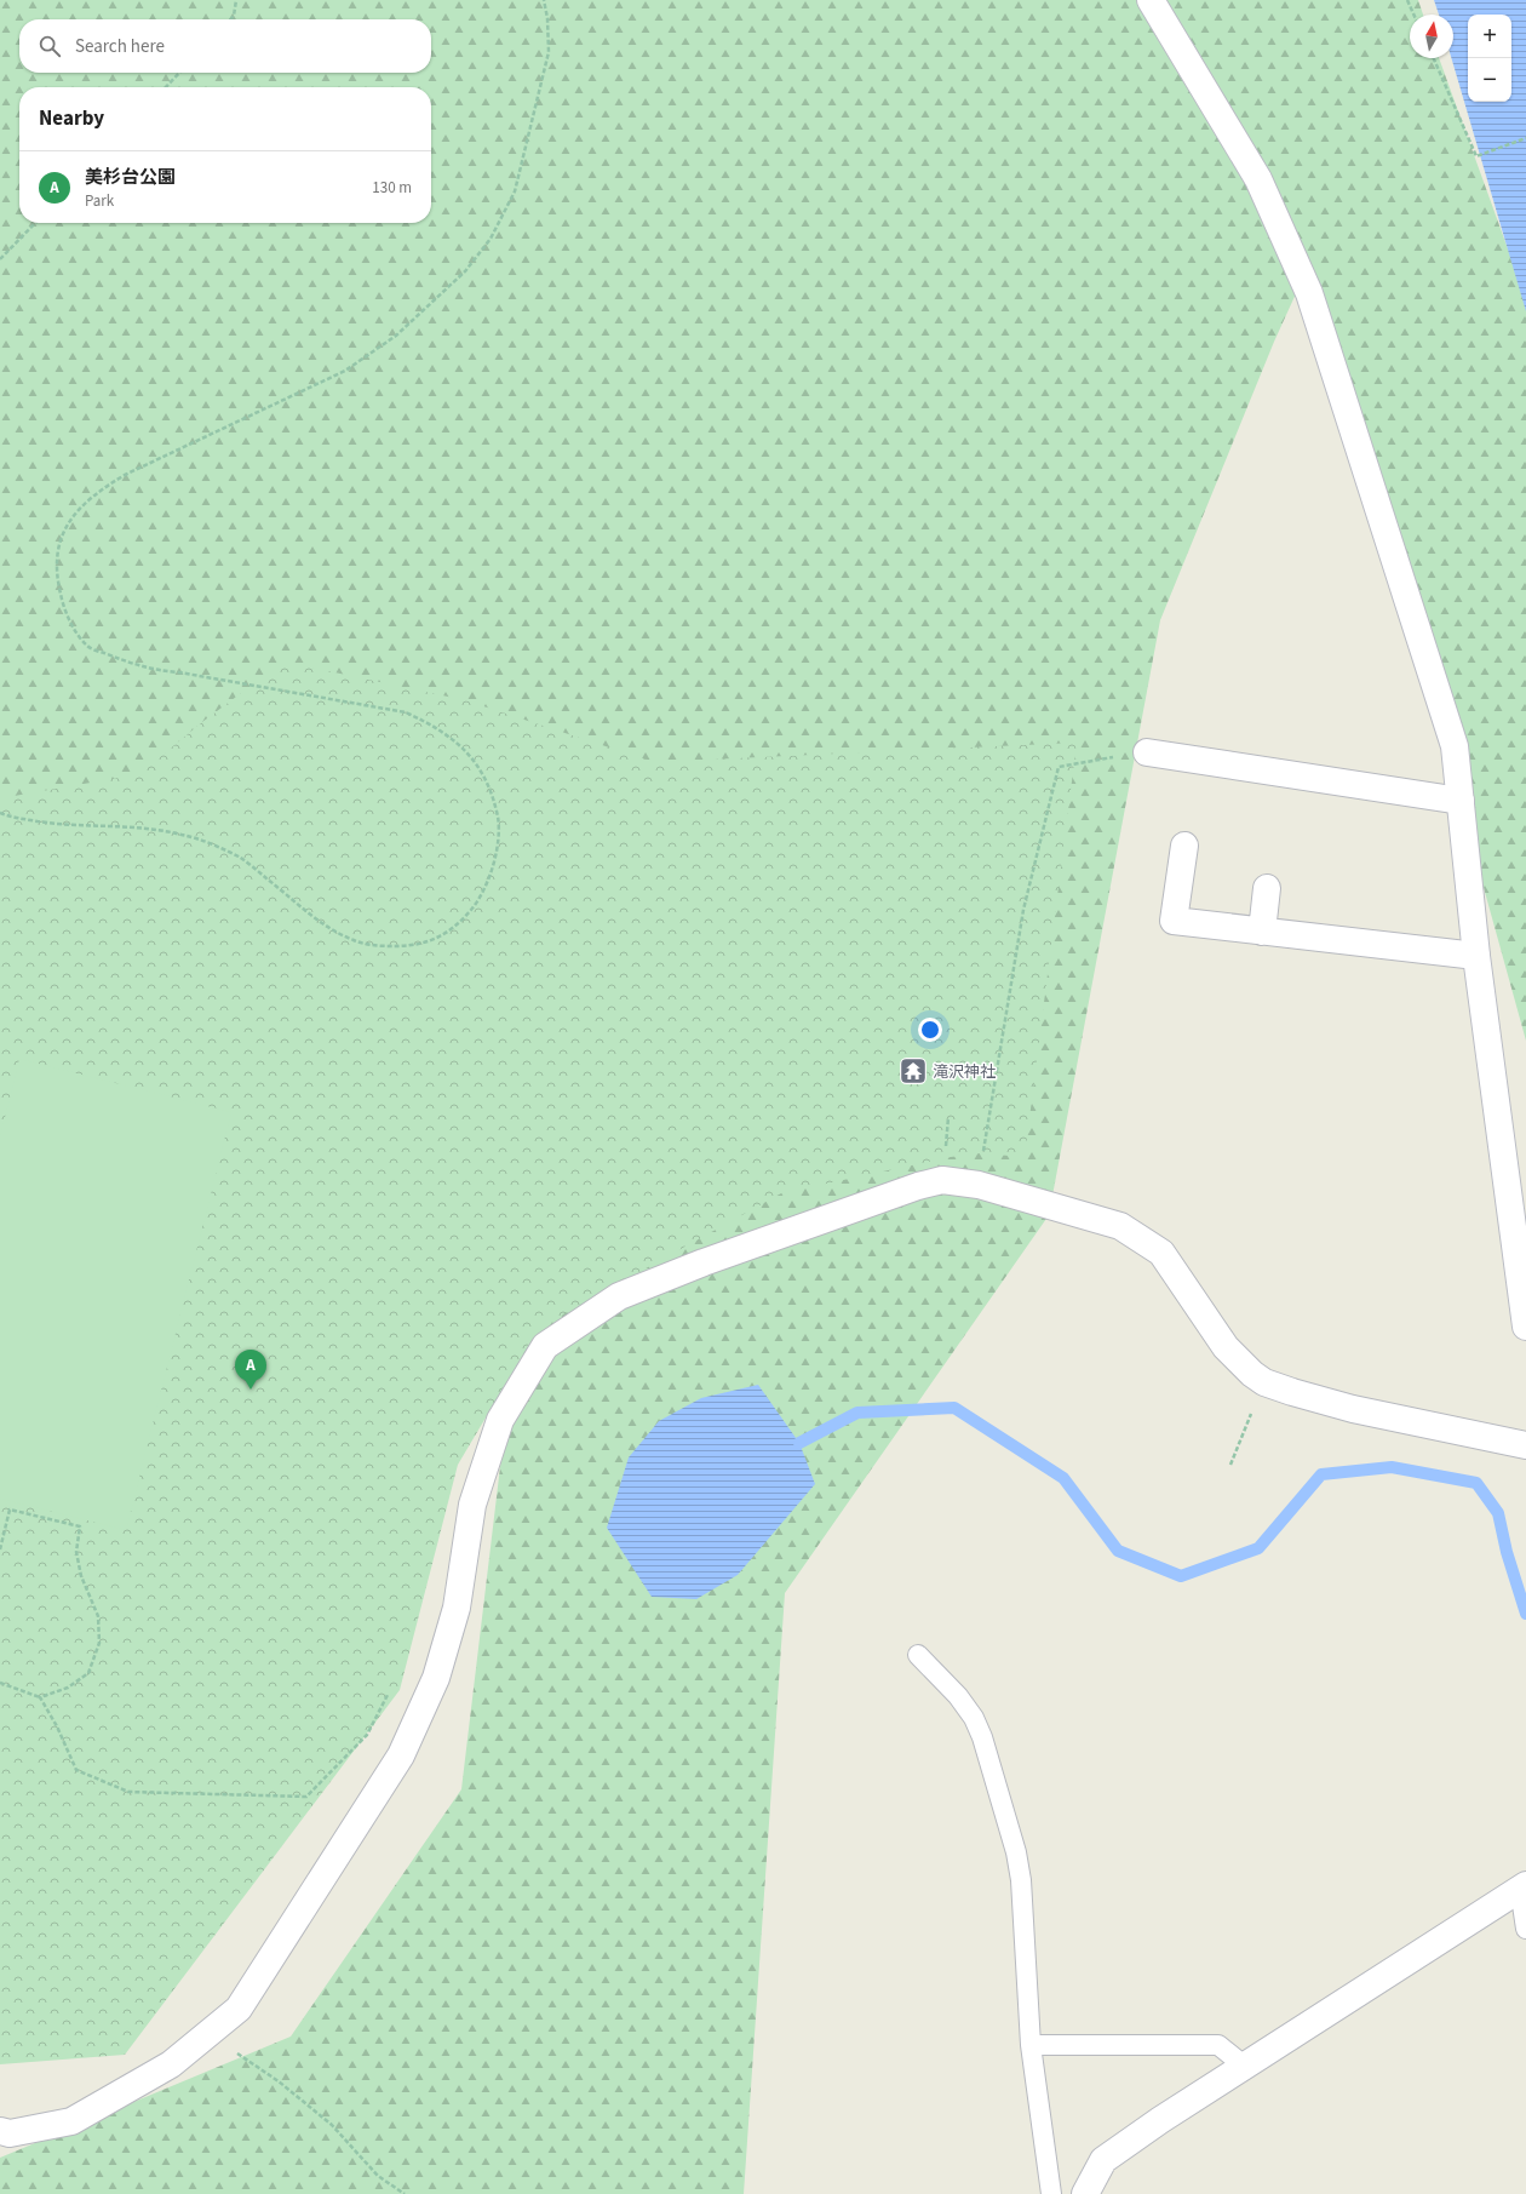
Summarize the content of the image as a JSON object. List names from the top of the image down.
{
  "places": {
    "temple": ["滝沢神社"]
  },
  "north": "top",
  "page": {
    "map_buttons": ["+", "−"],
    "search": "Search here",
    "heading": "Nearby",
    "list": [
      {
        "mark": "A",
        "name": "美杉台公園",
        "note": "Park",
        "value": "130 m"
      }
    ],
    "pins": "A"
  }
}
